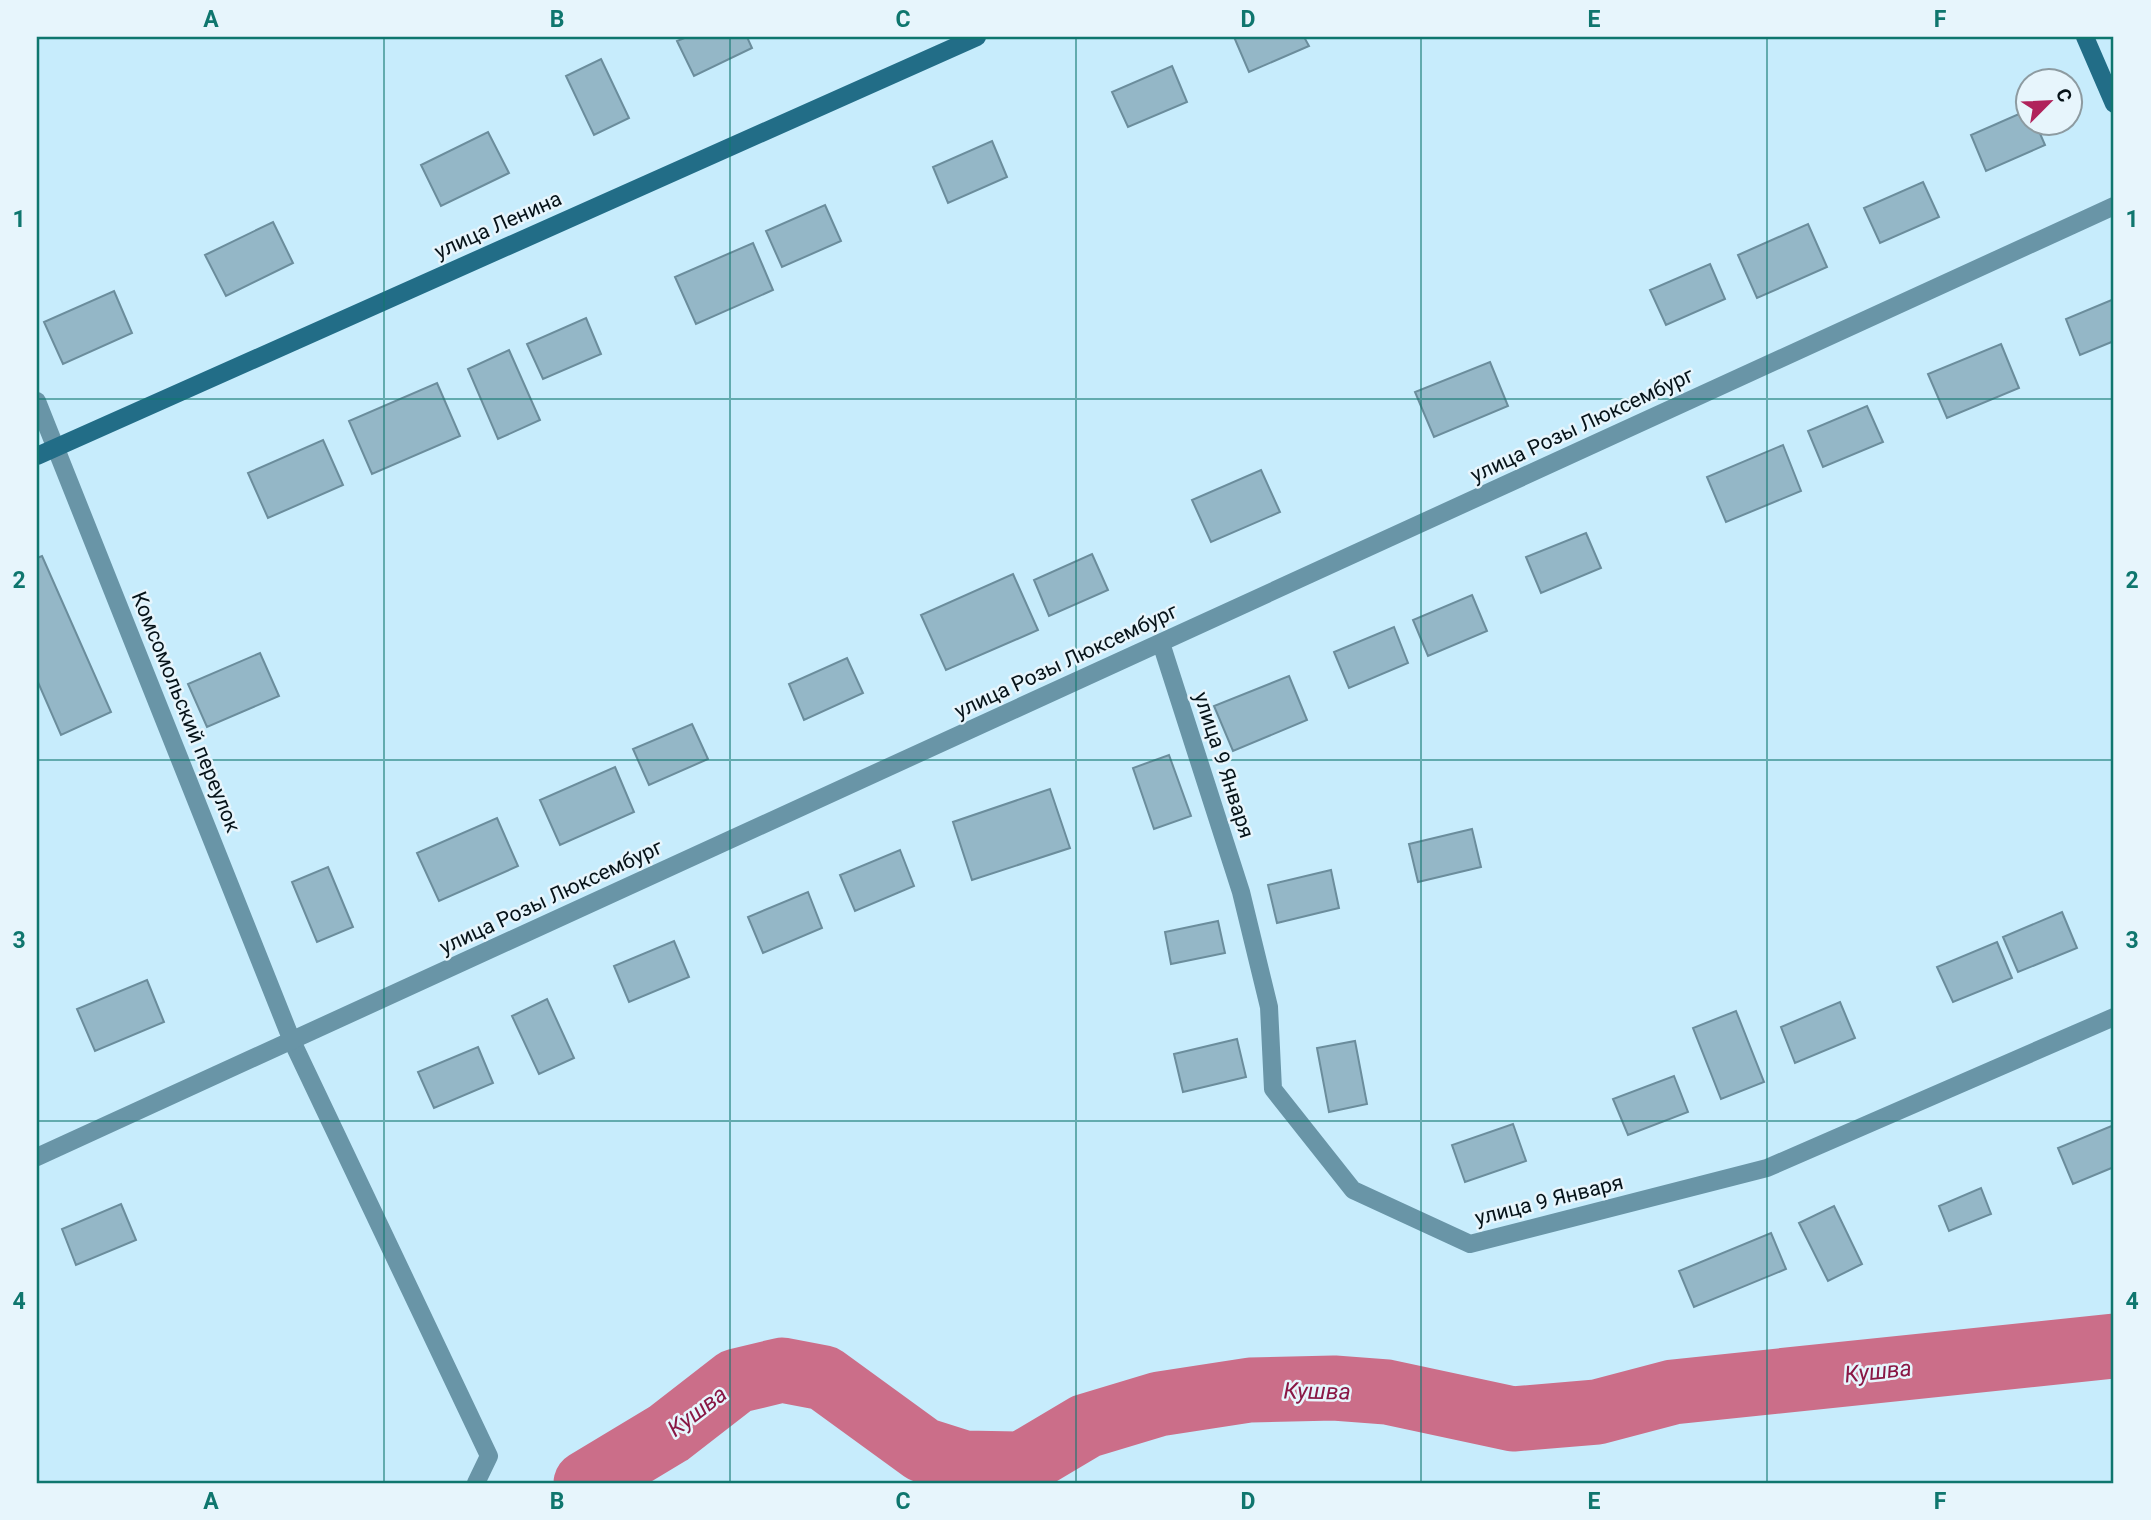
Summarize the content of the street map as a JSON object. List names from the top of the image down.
{
  "streets": {
    "main road": ["улица Ленина"],
    "street": ["улица Розы Люксембург", "Комсомольский переулок", "улица 9 Января"]
  },
  "crossings": [
    ["улица Ленина", "Комсомольский переулок"],
    ["улица Розы Люксембург", "Комсомольский переулок"],
    ["улица Розы Люксембург", "улица 9 Января"]
  ],
  "water": ["Кушва"],
  "north": "top right",
  "grid": {
    "columns": [
      "A",
      "B",
      "C",
      "D",
      "E",
      "F"
    ],
    "rows": [
      "1",
      "2",
      "3",
      "4"
    ]
  }
}
